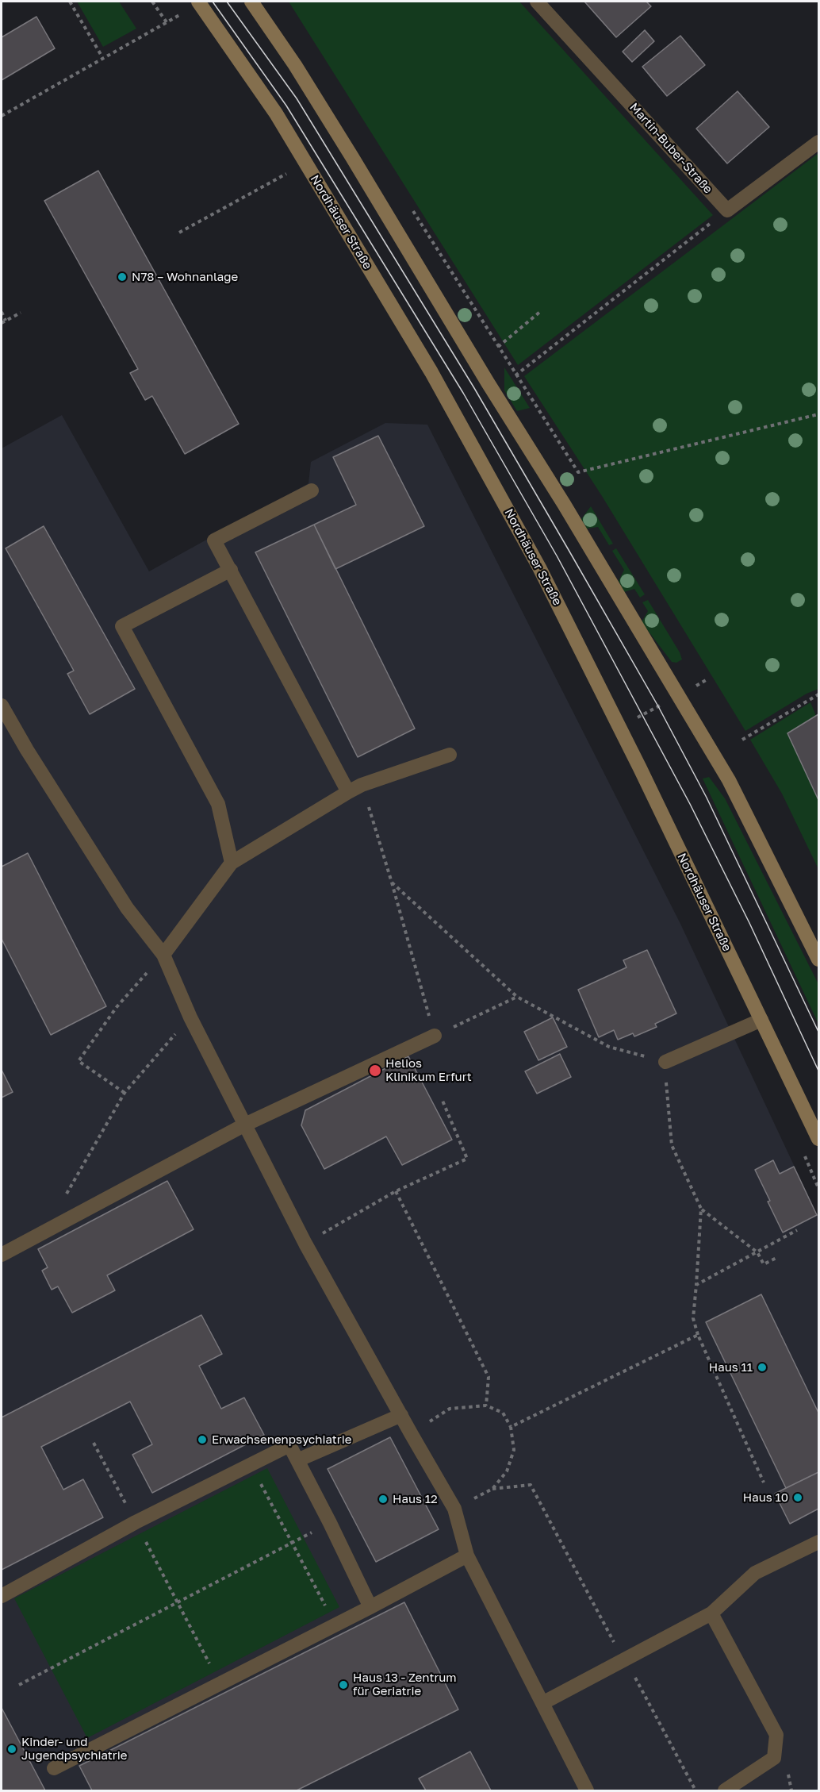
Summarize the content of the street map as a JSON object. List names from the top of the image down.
{
  "streets": {
    "main road": ["Nordhäuser Straße"],
    "street": ["Martin-Buber-Straße"]
  },
  "places": [
    "N78 – Wohnanlage",
    "Helios Klinikum Erfurt",
    "Haus 11",
    "Erwachsenenpsychiatrie",
    "Haus 10",
    "Haus 12",
    "Haus 13 - Zentrum für Geriatrie",
    "Kinder- und Jugendpsychiatrie"
  ]
}
